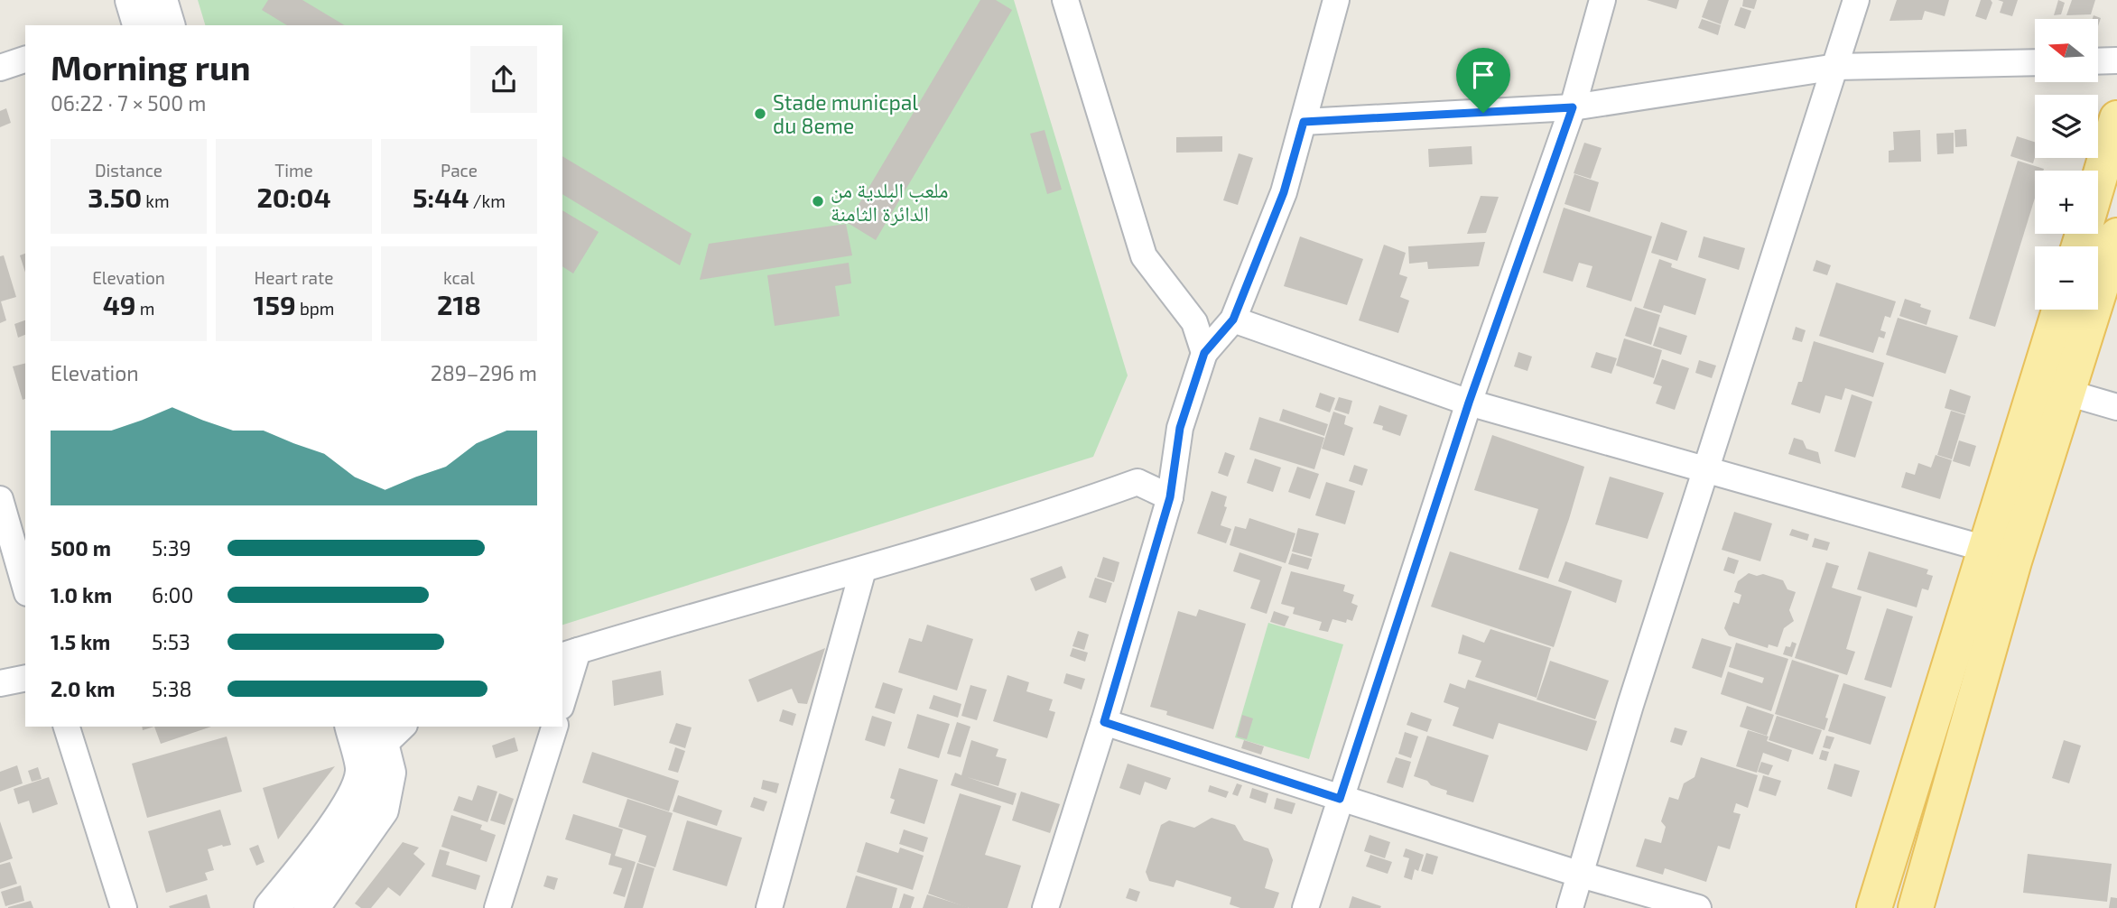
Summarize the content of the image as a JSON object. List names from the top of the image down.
{
  "places": ["Stade municpal du 8eme", "ملعب البلدية من الدائرة الثامنة"],
  "north": "left",
  "page": {
    "map_buttons": ["+", "−"],
    "heading": ["Morning run", "06:22 · 7 × 500 m"],
    "stats": [
      ["Distance", "3.50 km"],
      ["Time", "20:04"],
      ["Pace", "5:44 /km"],
      ["Elevation", "49 m"],
      ["Heart rate", "159 bpm"],
      ["kcal", "218"]
    ],
    "chart": ["Elevation", "289–296 m"],
    "list": [
      {
        "name": "500 m",
        "note": "5:39"
      },
      {
        "name": "1.0 km",
        "note": "6:00"
      },
      {
        "name": "1.5 km",
        "note": "5:53"
      },
      {
        "name": "2.0 km",
        "note": "5:38"
      }
    ]
  }
}
